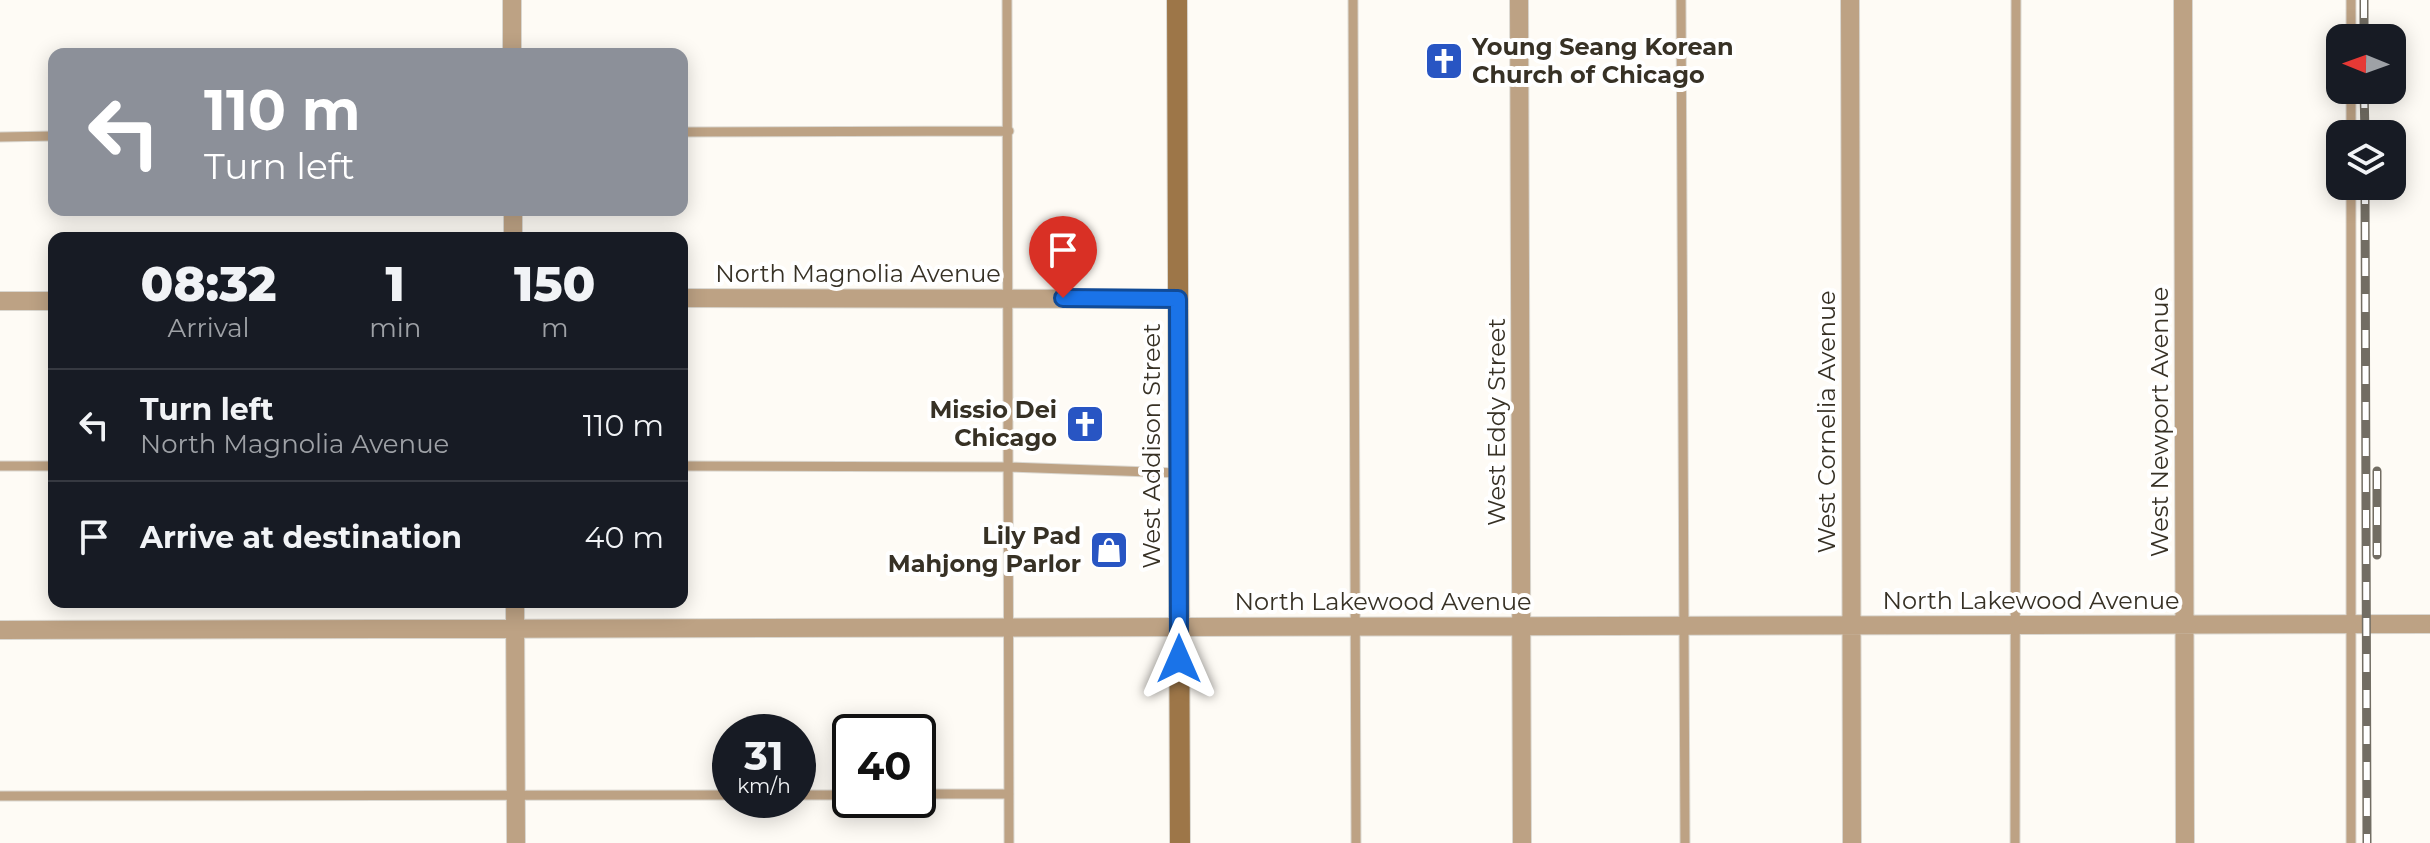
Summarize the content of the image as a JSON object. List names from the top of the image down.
{
  "streets": {
    "street": [
      "North Magnolia Avenue",
      "West Eddy Street",
      "West Cornelia Avenue",
      "West Newport Avenue",
      "West Addison Street",
      "North Lakewood Avenue"
    ]
  },
  "crossings": [
    ["North Magnolia Avenue", "West Addison Street"],
    ["West Eddy Street", "North Lakewood Avenue"],
    ["West Cornelia Avenue", "North Lakewood Avenue"],
    ["West Newport Avenue", "North Lakewood Avenue"],
    ["West Addison Street", "North Lakewood Avenue"]
  ],
  "places": {
    "church": ["Young Seang Korean Church of Chicago", "Missio Dei Chicago"],
    "shop": ["Lily Pad Mahjong Parlor"]
  },
  "north": "left",
  "page": {
    "turn": ["110 m", "Turn left"],
    "eta": [
      "08:32",
      "Arrival",
      "1",
      "min",
      "150",
      "m"
    ],
    "list": [
      {
        "name": "Turn left",
        "note": "North Magnolia Avenue",
        "value": "110 m"
      },
      {
        "name": "Arrive at destination",
        "value": "40 m"
      }
    ],
    "speed": "31 km/h",
    "limit": "40"
  }
}
